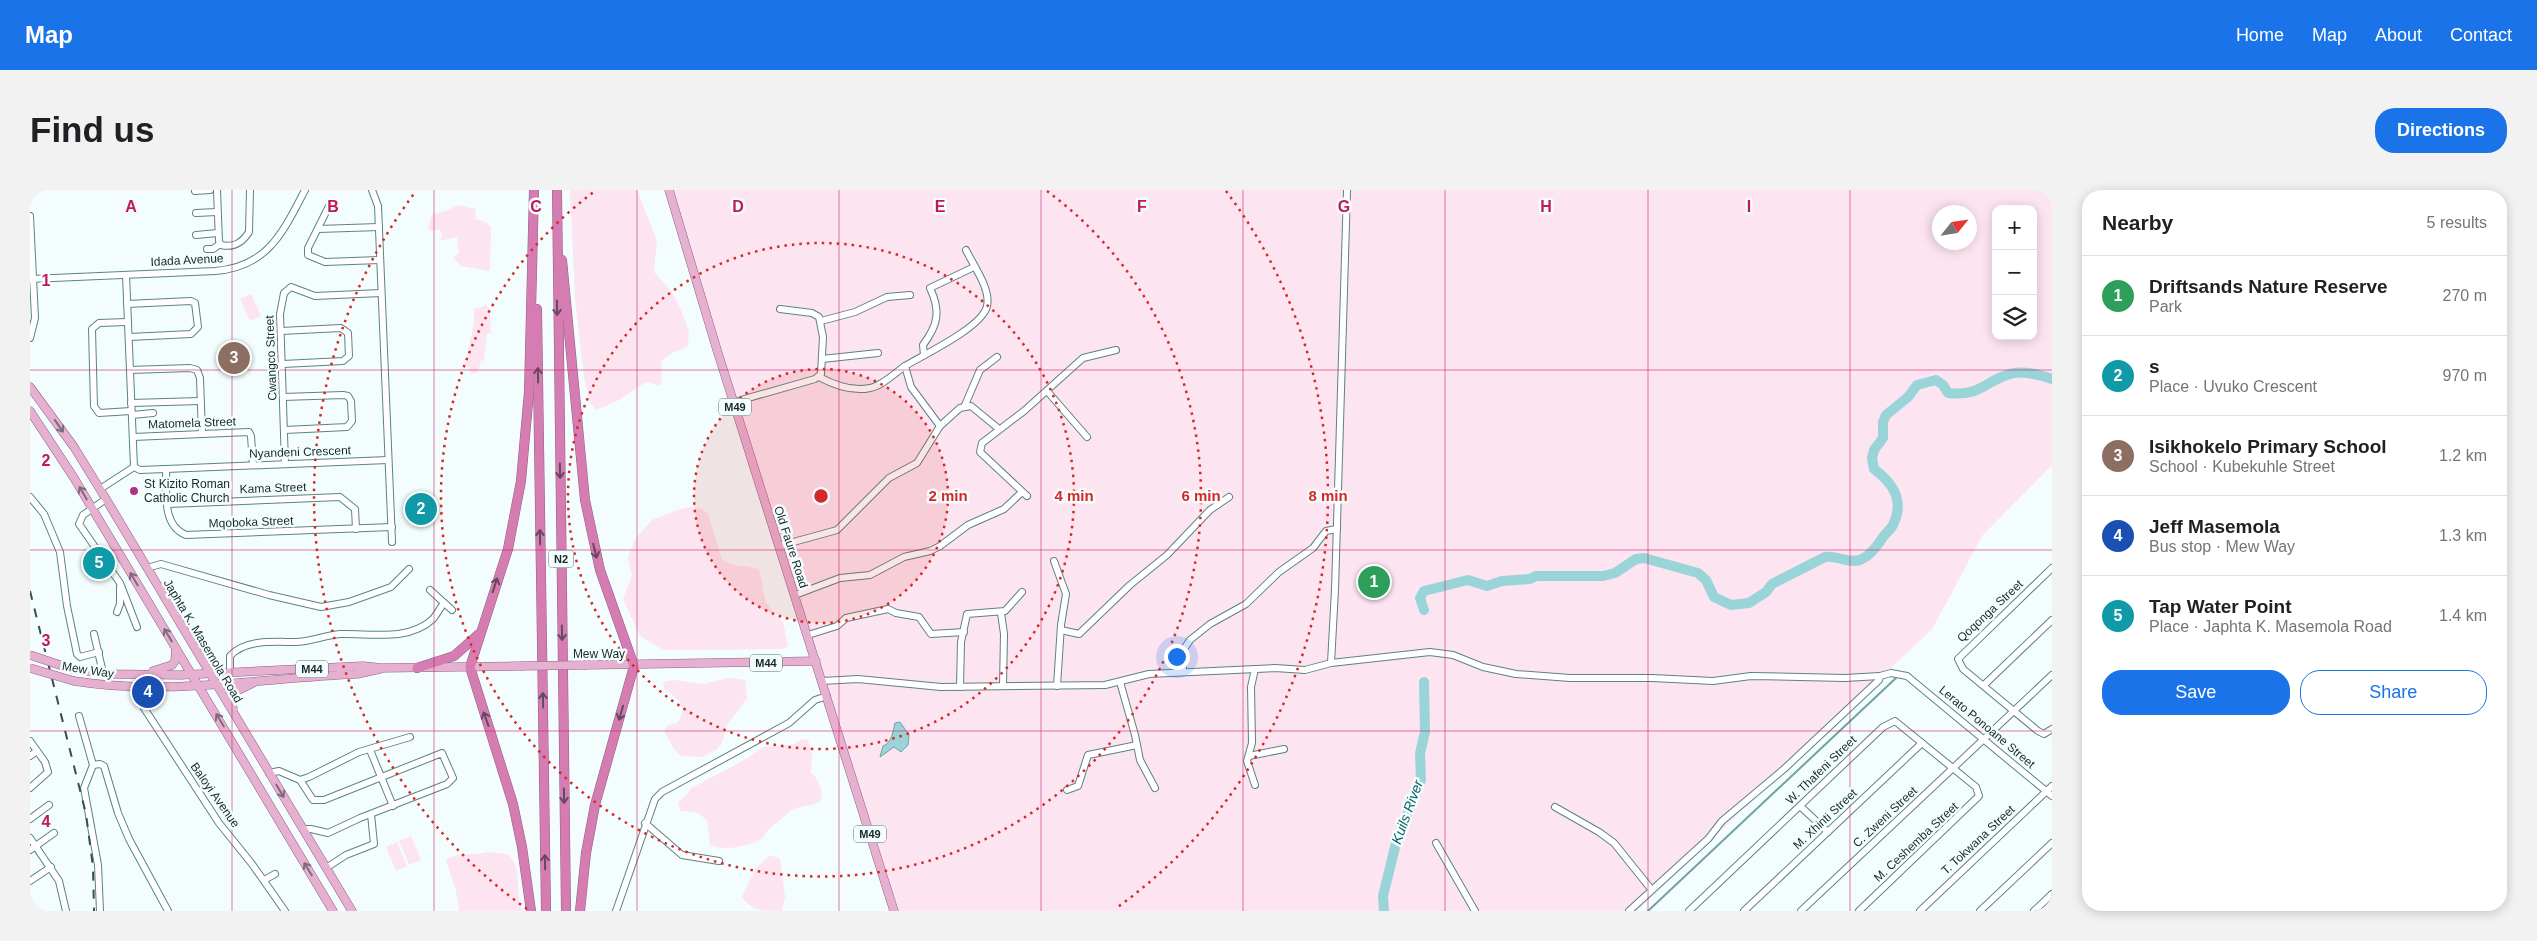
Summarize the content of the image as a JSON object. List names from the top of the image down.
{
  "streets": {
    "highway": ["N2"],
    "main road": [
      "M49",
      "Old Faure Road",
      "Japhta K. Masemola Road",
      "Mew Way",
      "M44"
    ],
    "street": [
      "Idada Avenue",
      "Cwangco Street",
      "Matomela Street",
      "Nyandeni Crescent",
      "Kama Street",
      "Mqoboka Street",
      "Qoqonga Street",
      "Lerato Ponoane Street",
      "W. Thafeni Street",
      "Baloyi Avenue",
      "C. Zweni Street",
      "M. Xhinti Street",
      "T. Tokwana Street",
      "M. Ceshemba Street"
    ]
  },
  "crossings": [
    ["Cwangco Street", "Nyandeni Crescent"],
    ["Matomela Street", "Nyandeni Crescent"],
    ["Nyandeni Crescent", "Mqoboka Street"],
    ["Kama Street", "Mqoboka Street"],
    ["Old Faure Road", "Mew Way"],
    ["Qoqonga Street", "C. Zweni Street"],
    ["Japhta K. Masemola Road", "Mew Way"],
    ["Mew Way", "Baloyi Avenue"],
    ["Lerato Ponoane Street", "C. Zweni Street"],
    ["Lerato Ponoane Street", "T. Tokwana Street"],
    ["W. Thafeni Street", "C. Zweni Street"],
    ["W. Thafeni Street", "M. Xhinti Street"],
    ["W. Thafeni Street", "M. Ceshemba Street"]
  ],
  "water": ["Kuils River"],
  "places": ["St Kizito Roman Catholic Church"],
  "north": "top right",
  "page": {
    "header": "Map",
    "nav": [
      "Home",
      "Map",
      "About",
      "Contact"
    ],
    "buttons": [
      "Directions",
      ["Save", "Share"]
    ],
    "title": "Find us",
    "heading": ["Nearby", "5 results"],
    "map_buttons": ["+", "−"],
    "list": [
      {
        "mark": "1",
        "name": "Driftsands Nature Reserve",
        "note": "Park",
        "value": "270 m"
      },
      {
        "mark": "2",
        "name": "s",
        "note": "Place · Uvuko Crescent",
        "value": "970 m"
      },
      {
        "mark": "3",
        "name": "Isikhokelo Primary School",
        "note": "School · Kubekuhle Street",
        "value": "1.2 km"
      },
      {
        "mark": "4",
        "name": "Jeff Masemola",
        "note": "Bus stop · Mew Way",
        "value": "1.3 km"
      },
      {
        "mark": "5",
        "name": "Tap Water Point",
        "note": "Place · Japhta K. Masemola Road",
        "value": "1.4 km"
      }
    ],
    "pins": [
      "3",
      "2",
      "5",
      "1",
      "4"
    ]
  },
  "grid": {
    "columns": [
      "A",
      "B",
      "C",
      "D",
      "E",
      "F",
      "G",
      "H",
      "I"
    ],
    "rows": [
      "1",
      "2",
      "3",
      "4"
    ]
  },
  "rings": [
    "2 min",
    "4 min",
    "6 min",
    "8 min"
  ]
}
